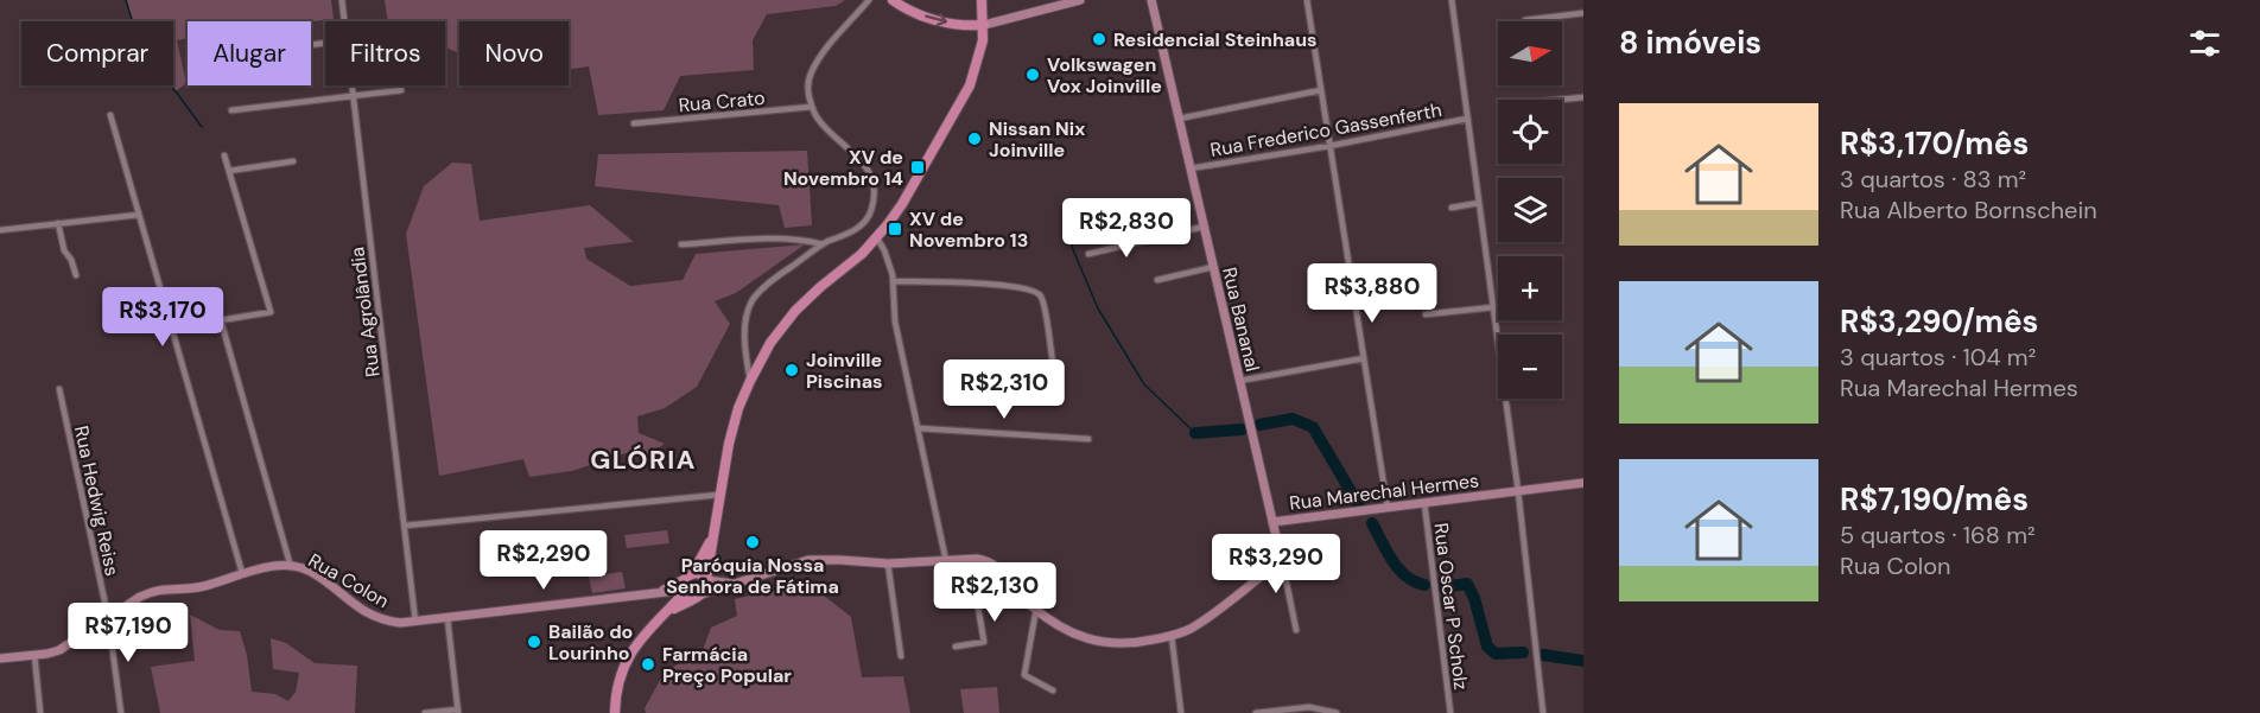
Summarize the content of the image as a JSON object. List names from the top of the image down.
{
  "streets": {
    "street": [
      "Rua Crato",
      "Rua Frederico Gassenferth",
      "Rua Agrolândia",
      "Rua Bananal",
      "Rua Marechal Hermes",
      "Rua Hedwig Reiss",
      "Rua Colon",
      "Rua Oscar P Scholz"
    ]
  },
  "crossings": [
    ["Rua Frederico Gassenferth", "Rua Bananal"],
    ["Rua Agrolândia", "Rua Colon"],
    ["Rua Bananal", "Rua Marechal Hermes"],
    ["Rua Marechal Hermes", "Rua Oscar P Scholz"],
    ["Rua Hedwig Reiss", "Rua Colon"]
  ],
  "districts": ["GLÓRIA"],
  "places": {
    "other": [
      "Residencial Steinhaus",
      "Volkswagen Vox Joinville",
      "Nissan Nix Joinville",
      "Joinville Piscinas",
      "Paróquia Nossa Senhora de Fátima",
      "Bailão do Lourinho",
      "Farmácia Preço Popular"
    ],
    "transit": ["XV de Novembro 14", "XV de Novembro 13"]
  },
  "north": "right",
  "page": {
    "heading": "8 imóveis",
    "map_buttons": ["+", "−"],
    "chip": [
      "Comprar",
      "Alugar",
      "Filtros",
      "Novo"
    ],
    "list": [
      {
        "name": "R$3,170/mês",
        "note": "3 quartos · 83 m² · Rua Alberto Bornschein"
      },
      {
        "name": "R$3,290/mês",
        "note": "3 quartos · 104 m² · Rua Marechal Hermes"
      },
      {
        "name": "R$7,190/mês",
        "note": "5 quartos · 168 m² · Rua Colon"
      }
    ],
    "price": [
      "R$2,830",
      "R$3,880",
      "R$3,170",
      "R$2,310",
      "R$2,290",
      "R$3,290",
      "R$2,130",
      "R$7,190"
    ]
  }
}
